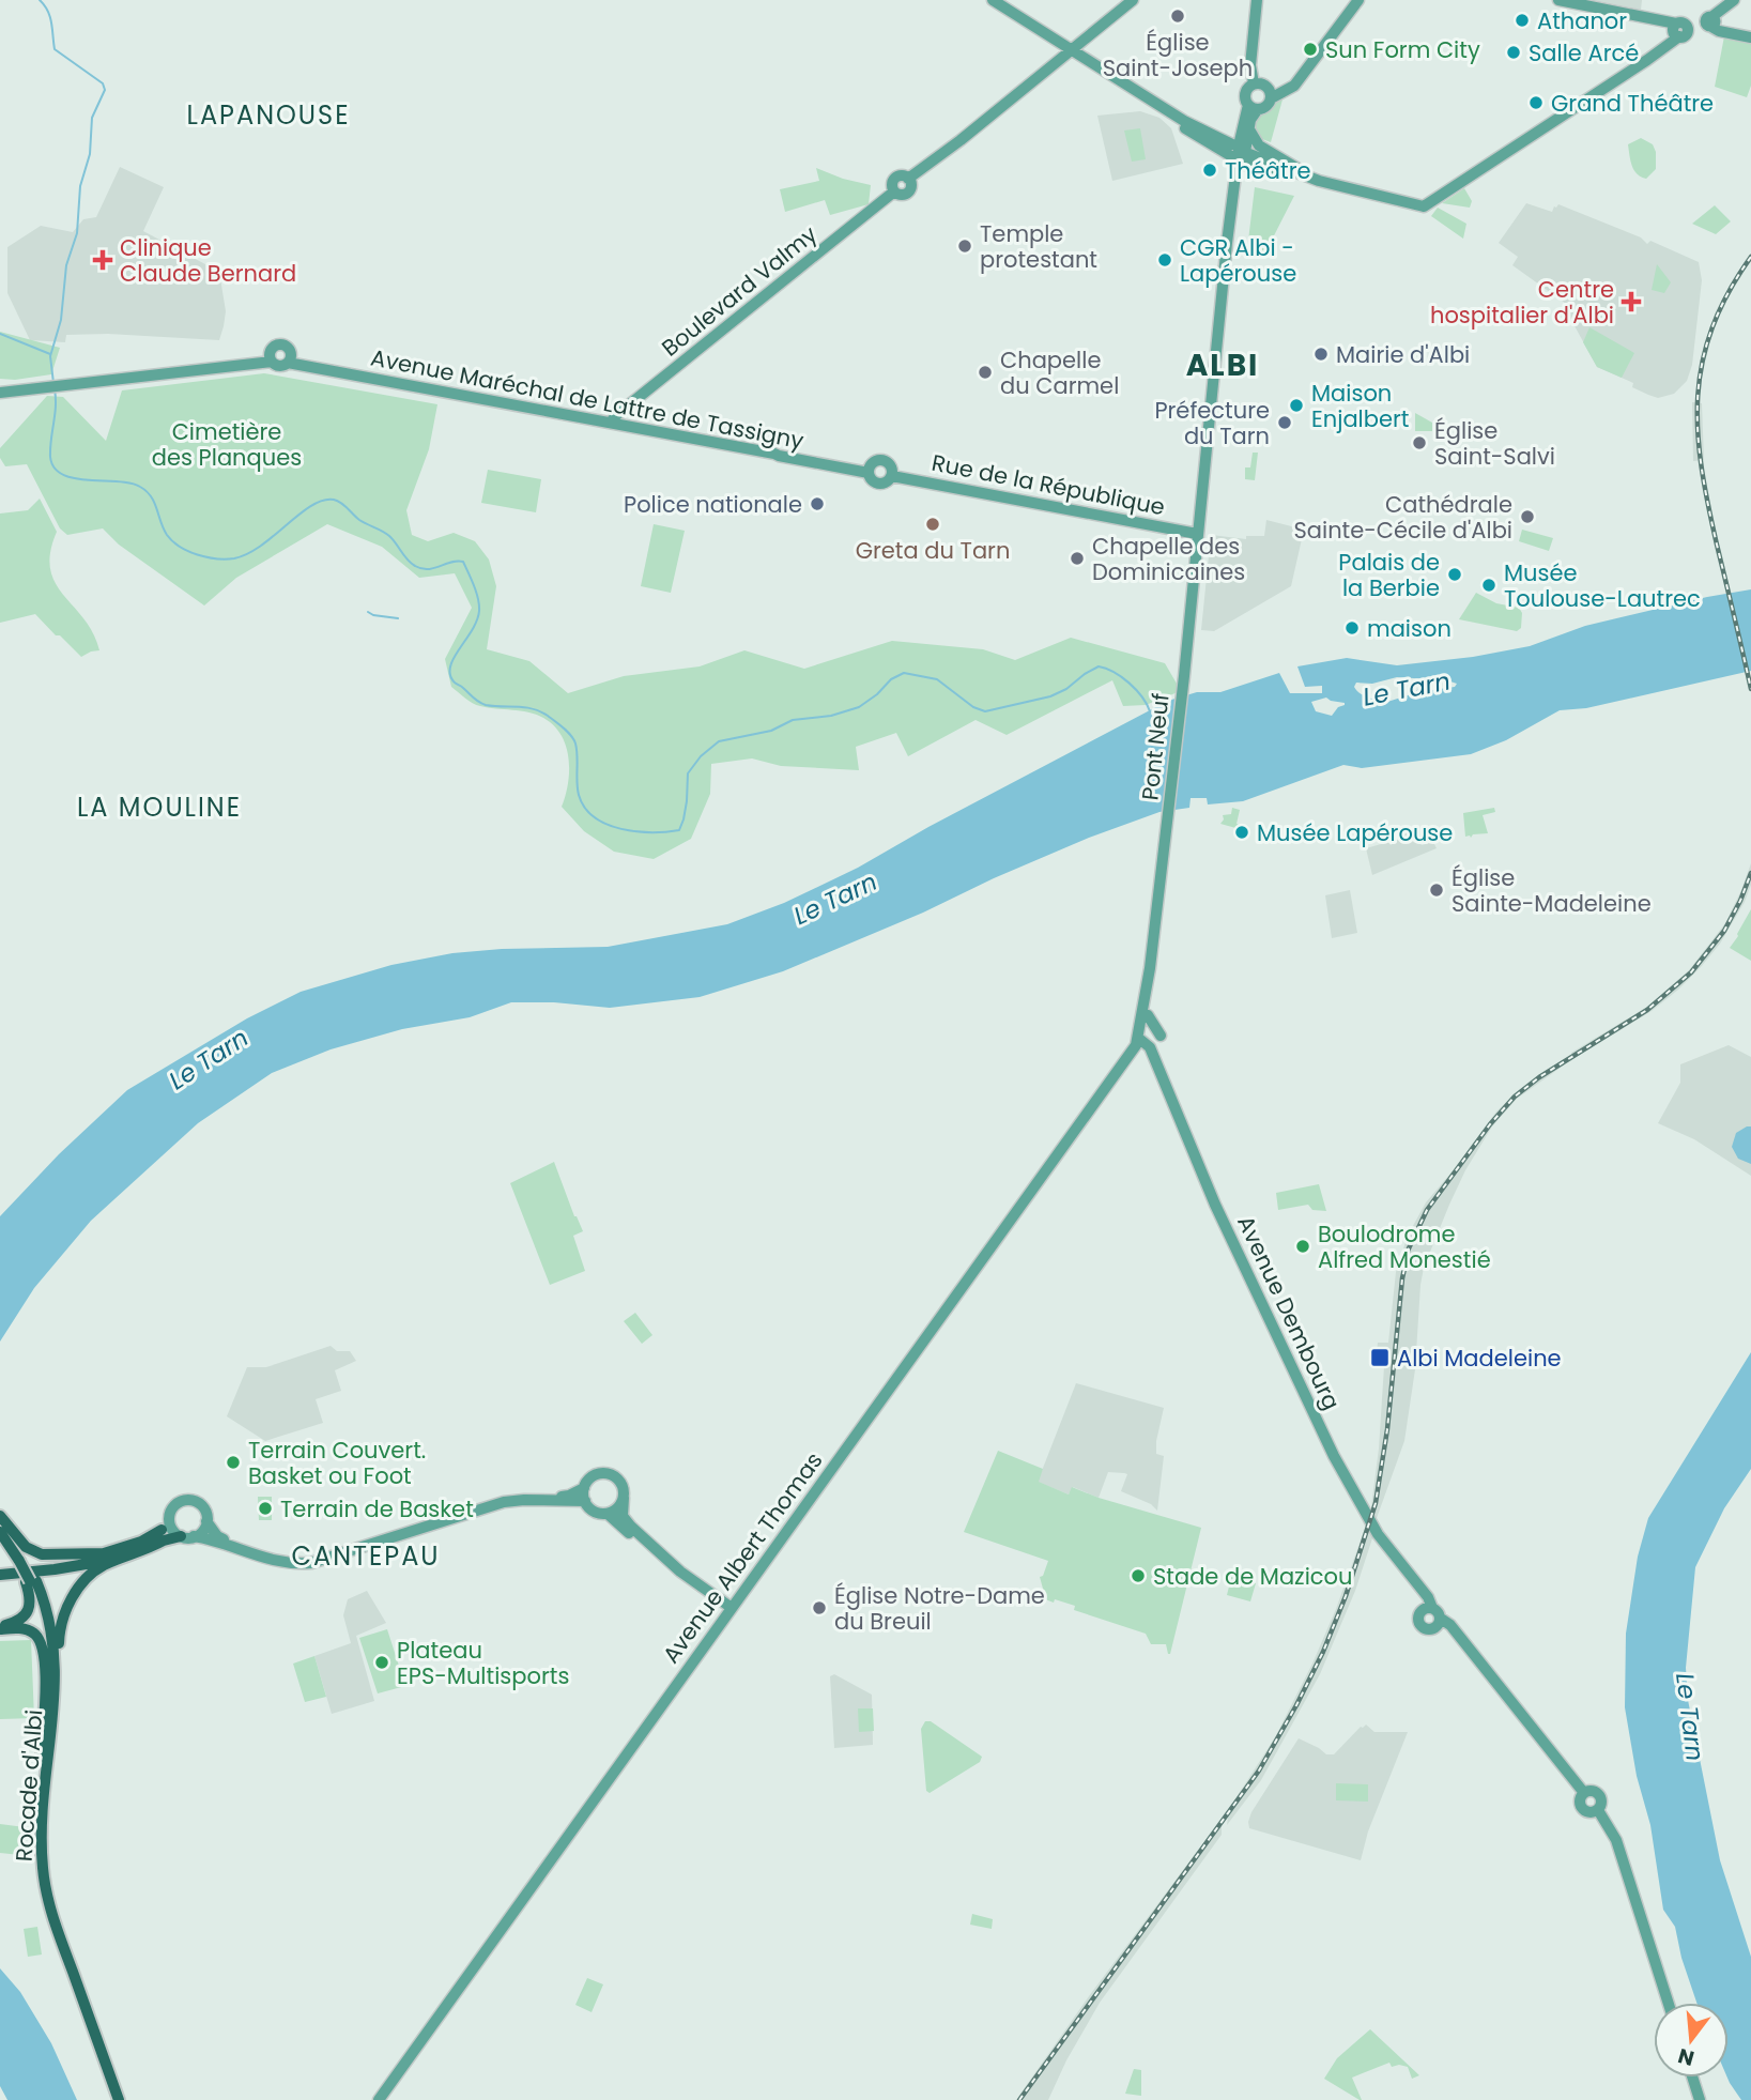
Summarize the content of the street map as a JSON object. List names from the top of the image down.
{
  "streets": {
    "highway": ["Rocade d'Albi"],
    "main road": [
      "Boulevard Valmy",
      "Avenue Maréchal de Lattre de Tassigny",
      "Rue de la République",
      "Pont Neuf",
      "Avenue Dembourg",
      "Avenue Albert Thomas"
    ]
  },
  "crossings": [
    ["Boulevard Valmy", "Avenue Maréchal de Lattre de Tassigny"],
    ["Avenue Maréchal de Lattre de Tassigny", "Rue de la République"],
    ["Avenue Dembourg", "Avenue Albert Thomas"]
  ],
  "districts": [
    "LAPANOUSE",
    "ALBI",
    "LA MOULINE",
    "CANTEPAU"
  ],
  "water": ["Le Tarn"],
  "parks": ["Cimetière des Planques"],
  "places": {
    "other": [
      "Église Saint-Joseph",
      "Athanor",
      "Sun Form City",
      "Salle Arcé",
      "Grand Théâtre",
      "Théâtre",
      "Temple protestant",
      "CGR Albi - Lapérouse",
      "Mairie d'Albi",
      "Chapelle du Carmel",
      "Maison Enjalbert",
      "Préfecture du Tarn",
      "Église Saint-Salvi",
      "Police nationale",
      "Cathédrale Sainte-Cécile d'Albi",
      "Greta du Tarn",
      "Chapelle des Dominicaines",
      "Palais de la Berbie",
      "Musée Toulouse-Lautrec",
      "maison",
      "Musée Lapérouse",
      "Église Sainte-Madeleine",
      "Boulodrome Alfred Monestié",
      "Terrain Couvert. Basket ou Foot",
      "Terrain de Basket",
      "Stade de Mazicou",
      "Église Notre-Dame du Breuil",
      "Plateau EPS-Multisports"
    ],
    "health": ["Clinique Claude Bernard", "Centre hospitalier d'Albi"],
    "transit": ["Albi Madeleine"]
  },
  "north": "bottom"
}
